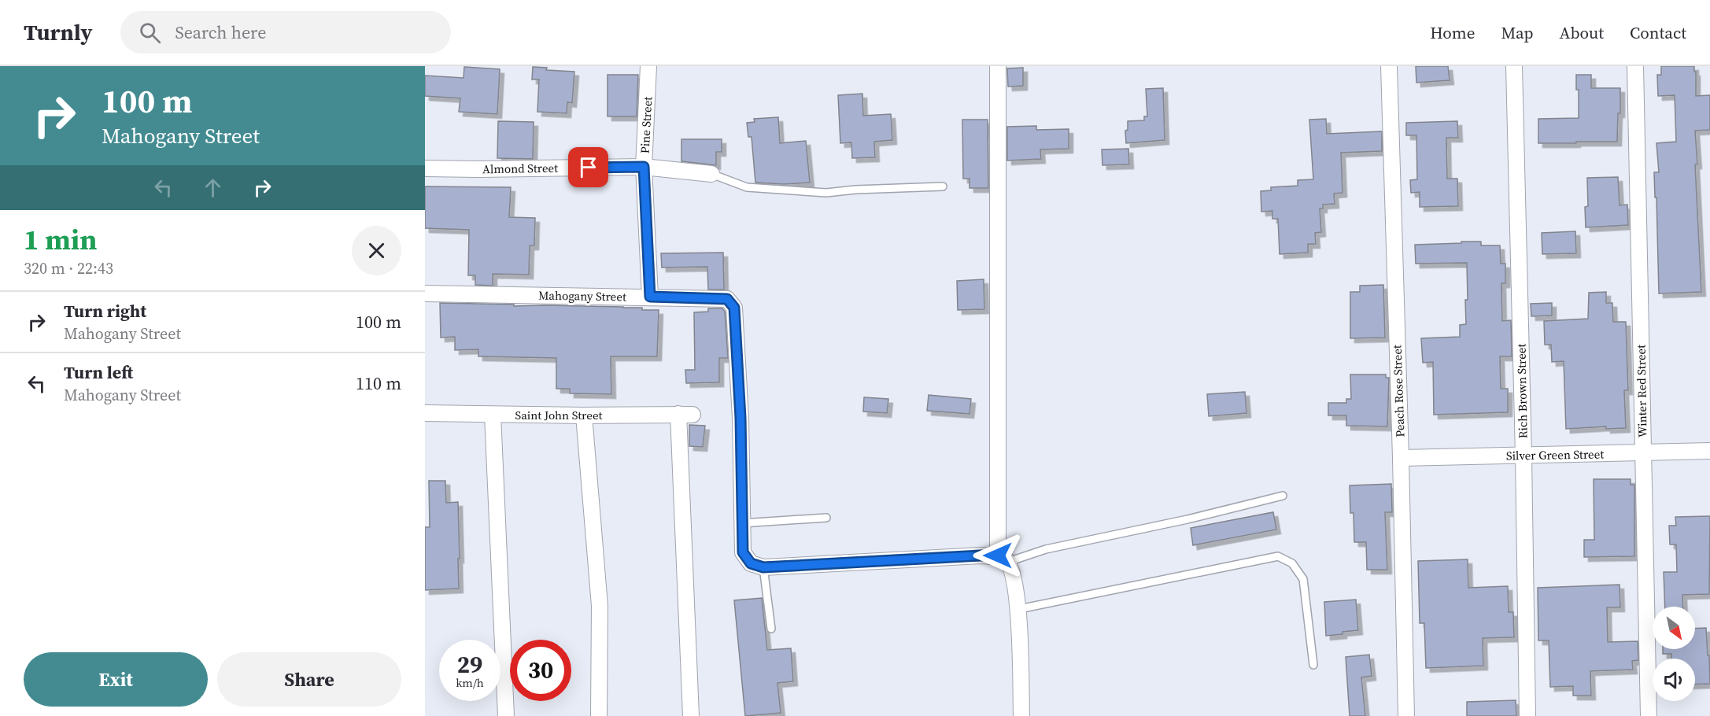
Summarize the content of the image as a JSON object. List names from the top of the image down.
{
  "streets": {
    "street": [
      "Pine Street",
      "Almond Street",
      "Mahogany Street",
      "Peach Rose Street",
      "Rich Brown Street",
      "Winter Red Street",
      "Saint John Street",
      "Silver Green Street"
    ]
  },
  "crossings": [
    ["Pine Street", "Almond Street"],
    ["Pine Street", "Mahogany Street"],
    ["Peach Rose Street", "Silver Green Street"],
    ["Rich Brown Street", "Silver Green Street"],
    ["Winter Red Street", "Silver Green Street"]
  ],
  "north": "bottom right",
  "page": {
    "header": "Turnly",
    "search": "Search here",
    "nav": [
      "Home",
      "Map",
      "About",
      "Contact"
    ],
    "turn": ["100 m", "Mahogany Street"],
    "heading": ["1 min", "320 m · 22:43"],
    "list": [
      {
        "name": "Turn right",
        "note": "Mahogany Street",
        "value": "100 m"
      },
      {
        "name": "Turn left",
        "note": "Mahogany Street",
        "value": "110 m"
      }
    ],
    "speed": "29 km/h",
    "limit": "30",
    "buttons": ["Exit", "Share"]
  }
}
